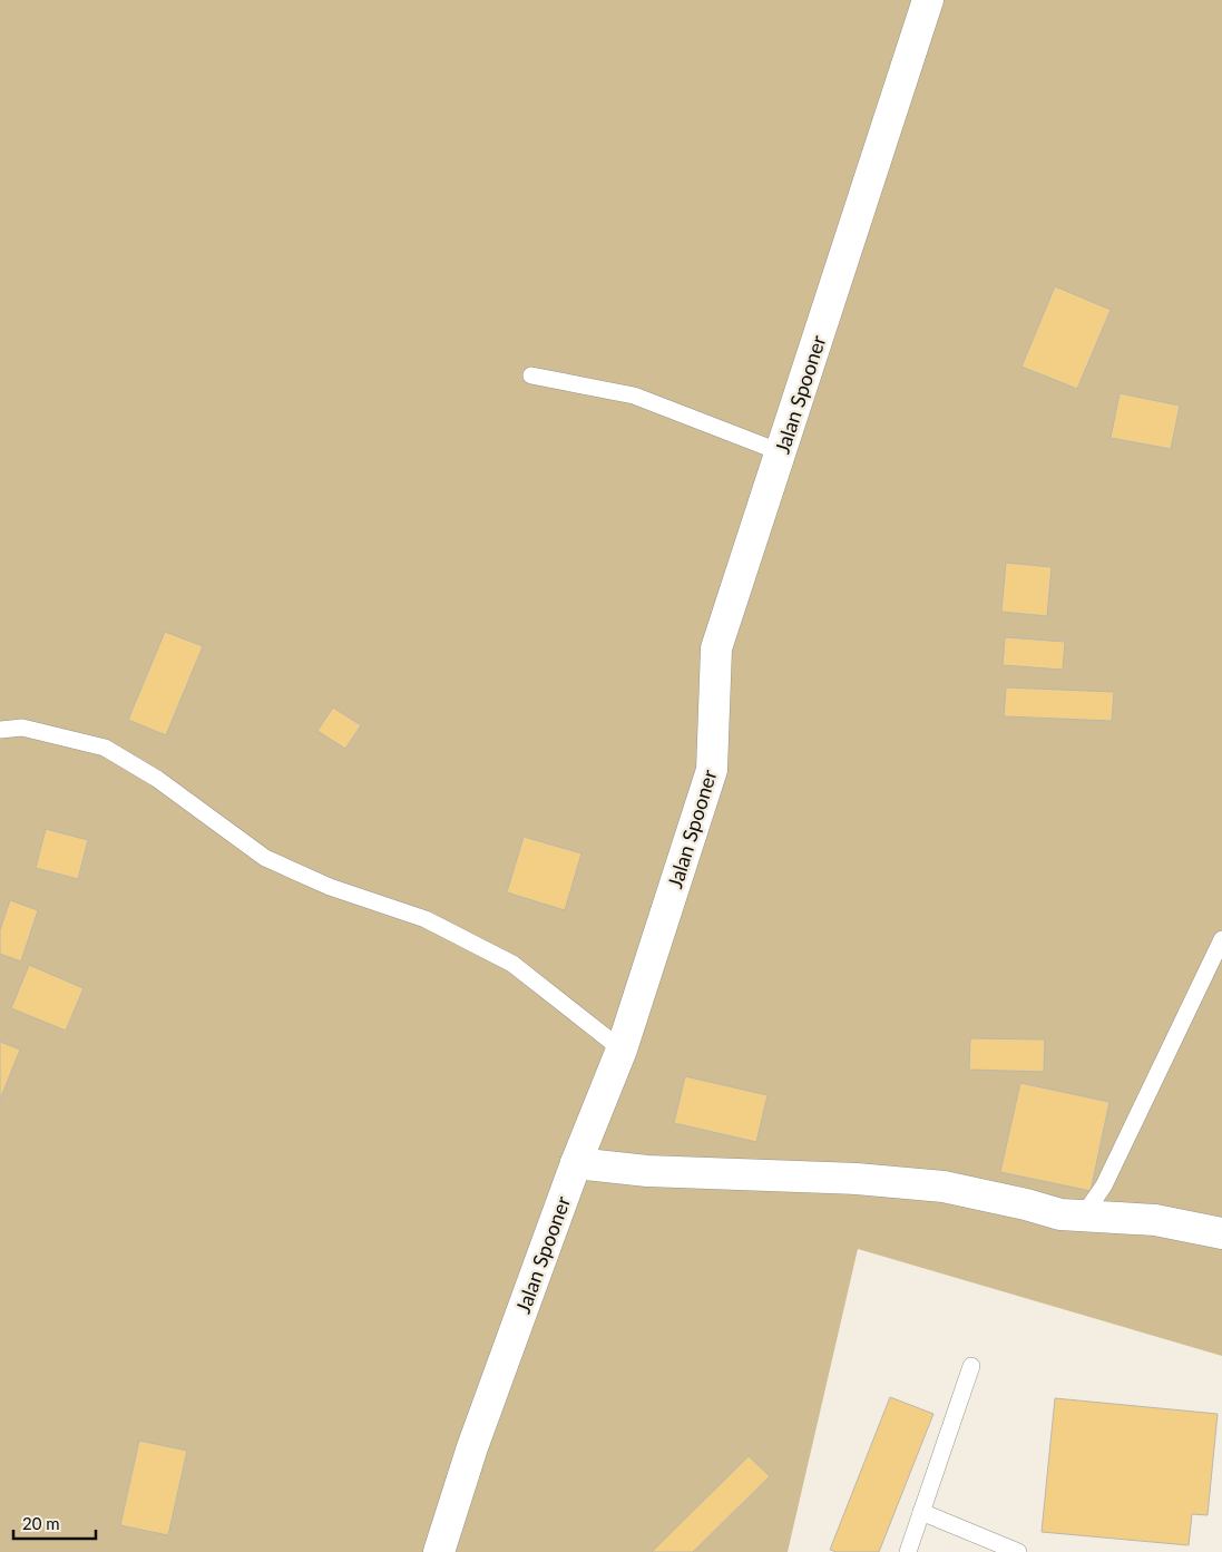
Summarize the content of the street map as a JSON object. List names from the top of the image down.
{
  "streets": {
    "street": ["Jalan Spooner"]
  },
  "scale_bar": "20 m"
}
